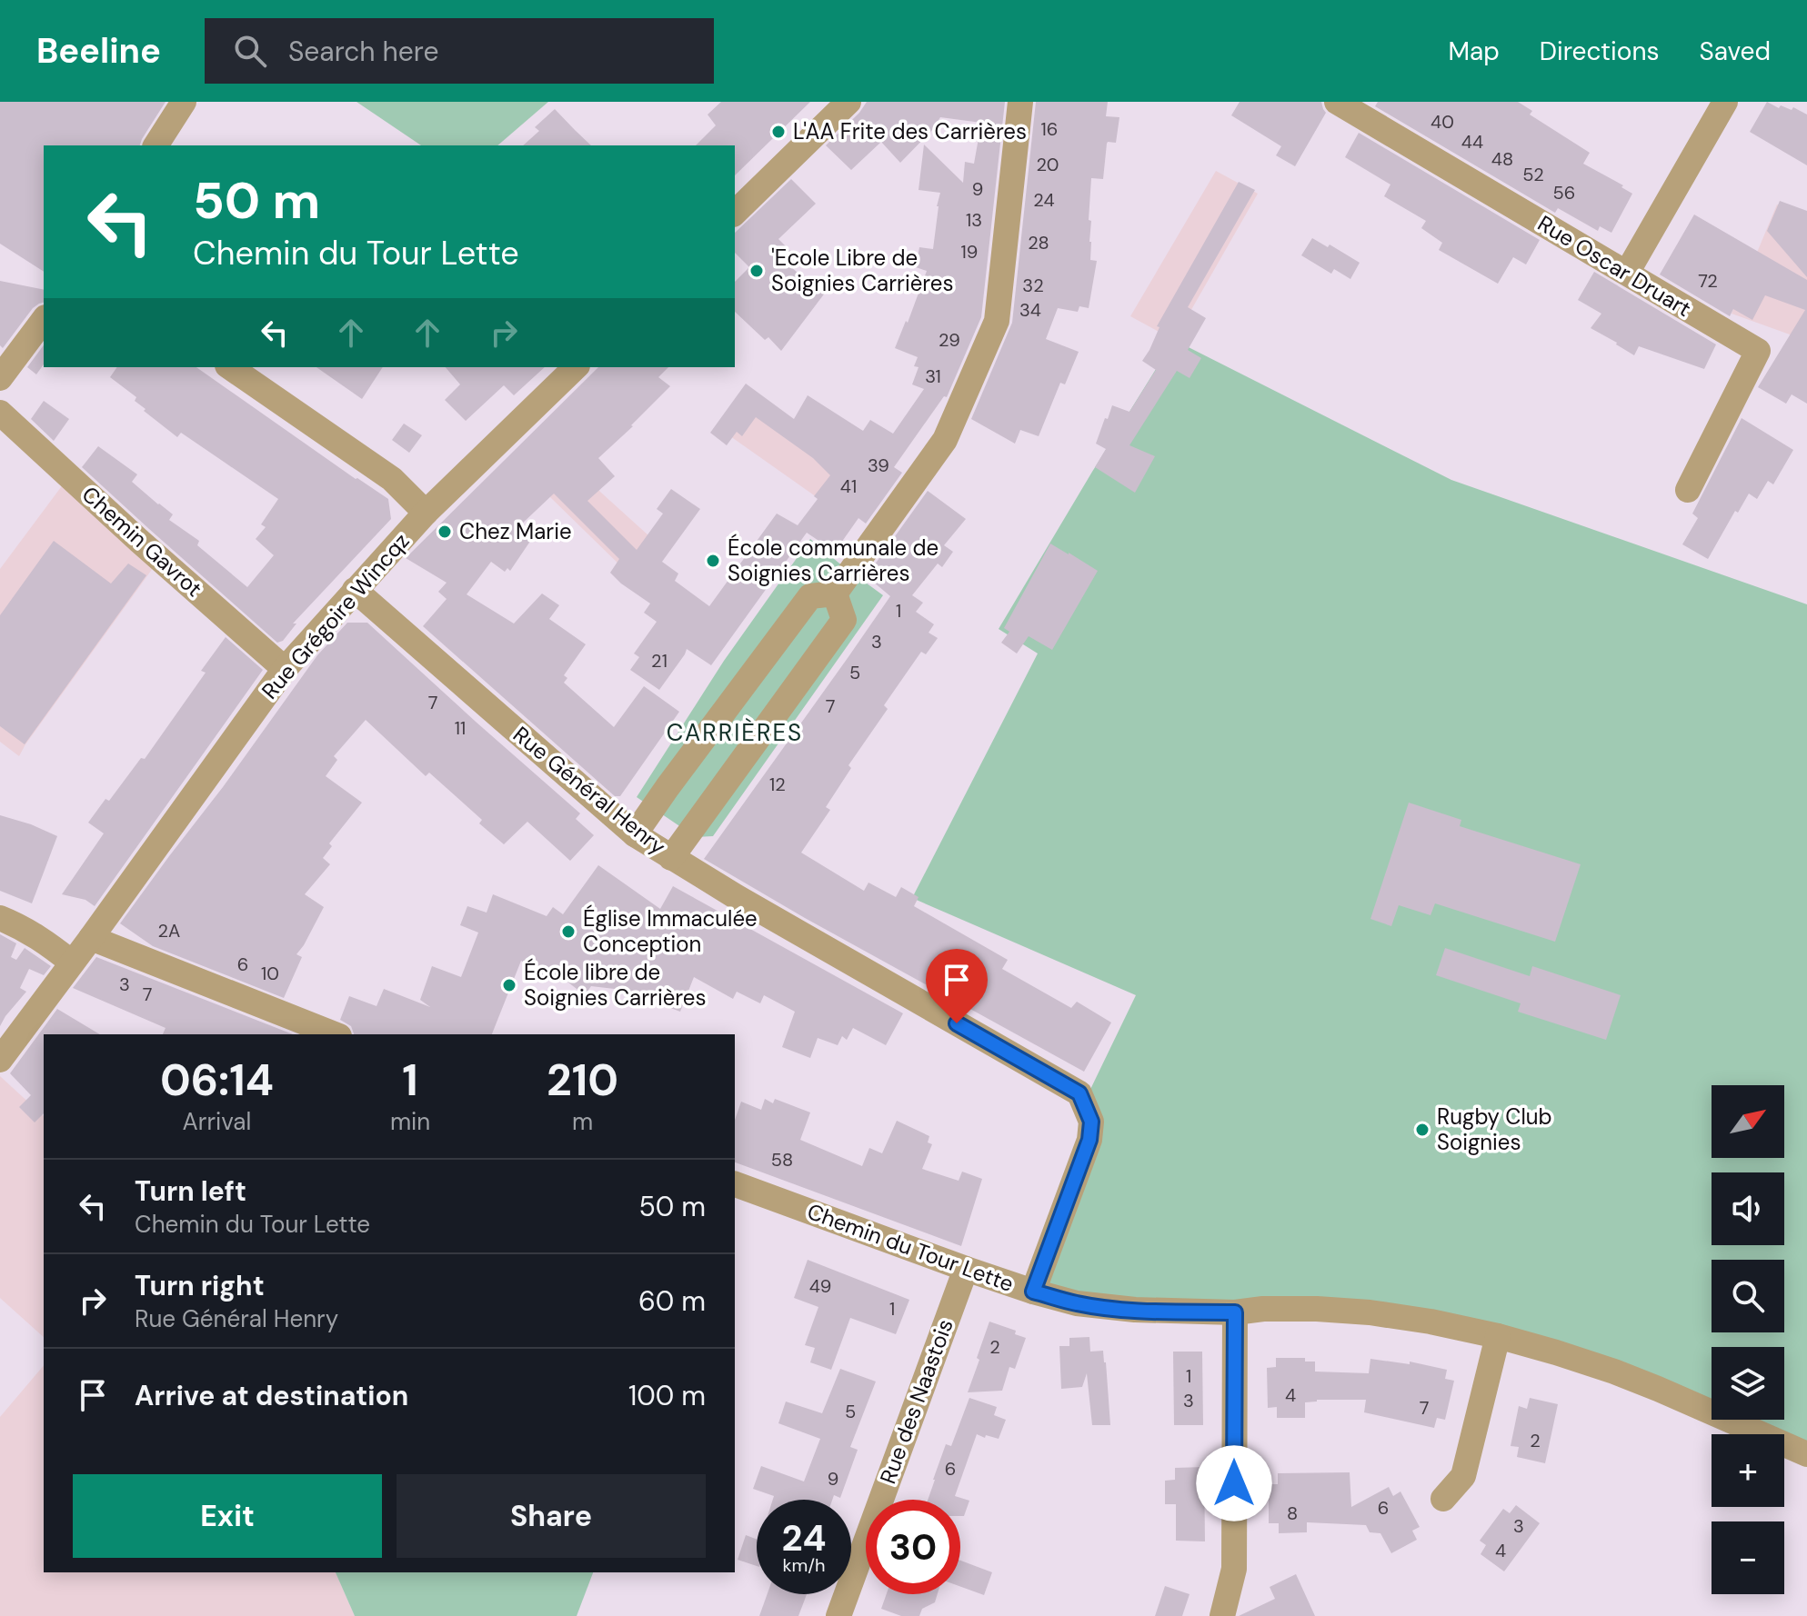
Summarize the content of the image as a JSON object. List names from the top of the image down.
{
  "streets": {
    "street": [
      "Rue Oscar Druart",
      "Chemin Gavrot",
      "Rue Grégoire Wincqz",
      "Rue Général Henry",
      "Chemin du Tour Lette",
      "Rue des Naastois"
    ]
  },
  "crossings": [
    ["Chemin Gavrot", "Rue Grégoire Wincqz"],
    ["Rue Grégoire Wincqz", "Rue Général Henry"],
    ["Rue Général Henry", "Chemin du Tour Lette"],
    ["Chemin du Tour Lette", "Rue des Naastois"]
  ],
  "districts": ["CARRIÈRES"],
  "places": [
    "L'AA Frite des Carrières",
    "'Ecole Libre de Soignies Carrières",
    "Chez Marie",
    "École communale de Soignies Carrières",
    "Église Immaculée Conception",
    "École libre de Soignies Carrières",
    "Rugby Club Soignies"
  ],
  "house_numbers": [
    "40",
    "16",
    "44",
    "48",
    "20",
    "52",
    "9",
    "56",
    "24",
    "13",
    "28",
    "19",
    "72",
    "32",
    "34",
    "29",
    "31",
    "39",
    "41",
    "1",
    "3",
    "21",
    "5",
    "7",
    "7",
    "11",
    "12",
    "2A",
    "6",
    "10",
    "3",
    "7",
    "58",
    "49",
    "1",
    "2",
    "1",
    "4",
    "3",
    "7",
    "5",
    "2",
    "6",
    "9",
    "6",
    "8",
    "3",
    "4"
  ],
  "north": "top right",
  "page": {
    "header": "Beeline",
    "search": "Search here",
    "nav": ["Map", "Directions", "Saved"],
    "turn": ["50 m", "Chemin du Tour Lette"],
    "eta": [
      "06:14",
      "Arrival",
      "1",
      "min",
      "210",
      "m"
    ],
    "map_buttons": ["+", "−"],
    "list": [
      {
        "name": "Turn left",
        "note": "Chemin du Tour Lette",
        "value": "50 m"
      },
      {
        "name": "Turn right",
        "note": "Rue Général Henry",
        "value": "60 m"
      },
      {
        "name": "Arrive at destination",
        "value": "100 m"
      }
    ],
    "buttons": ["Exit", "Share"],
    "speed": "24 km/h",
    "limit": "30"
  }
}
